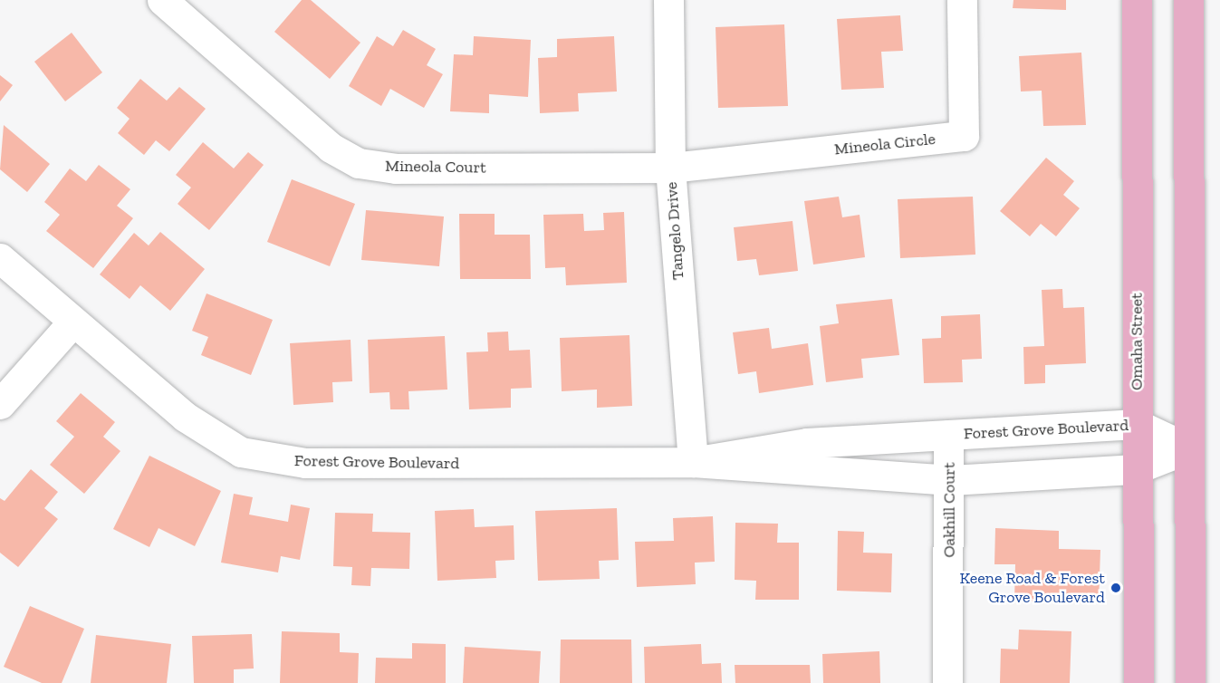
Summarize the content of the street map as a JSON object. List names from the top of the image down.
{
  "streets": {
    "main road": ["Omaha Street"],
    "street": [
      "Mineola Circle",
      "Mineola Court",
      "Tangelo Drive",
      "Forest Grove Boulevard",
      "Oakhill Court"
    ]
  },
  "crossings": [
    ["Mineola Circle", "Mineola Court"],
    ["Mineola Circle", "Tangelo Drive"],
    ["Mineola Court", "Tangelo Drive"],
    ["Tangelo Drive", "Forest Grove Boulevard"],
    ["Omaha Street", "Forest Grove Boulevard"],
    ["Forest Grove Boulevard", "Oakhill Court"]
  ],
  "places": ["Keene Road & Forest Grove Boulevard"]
}
